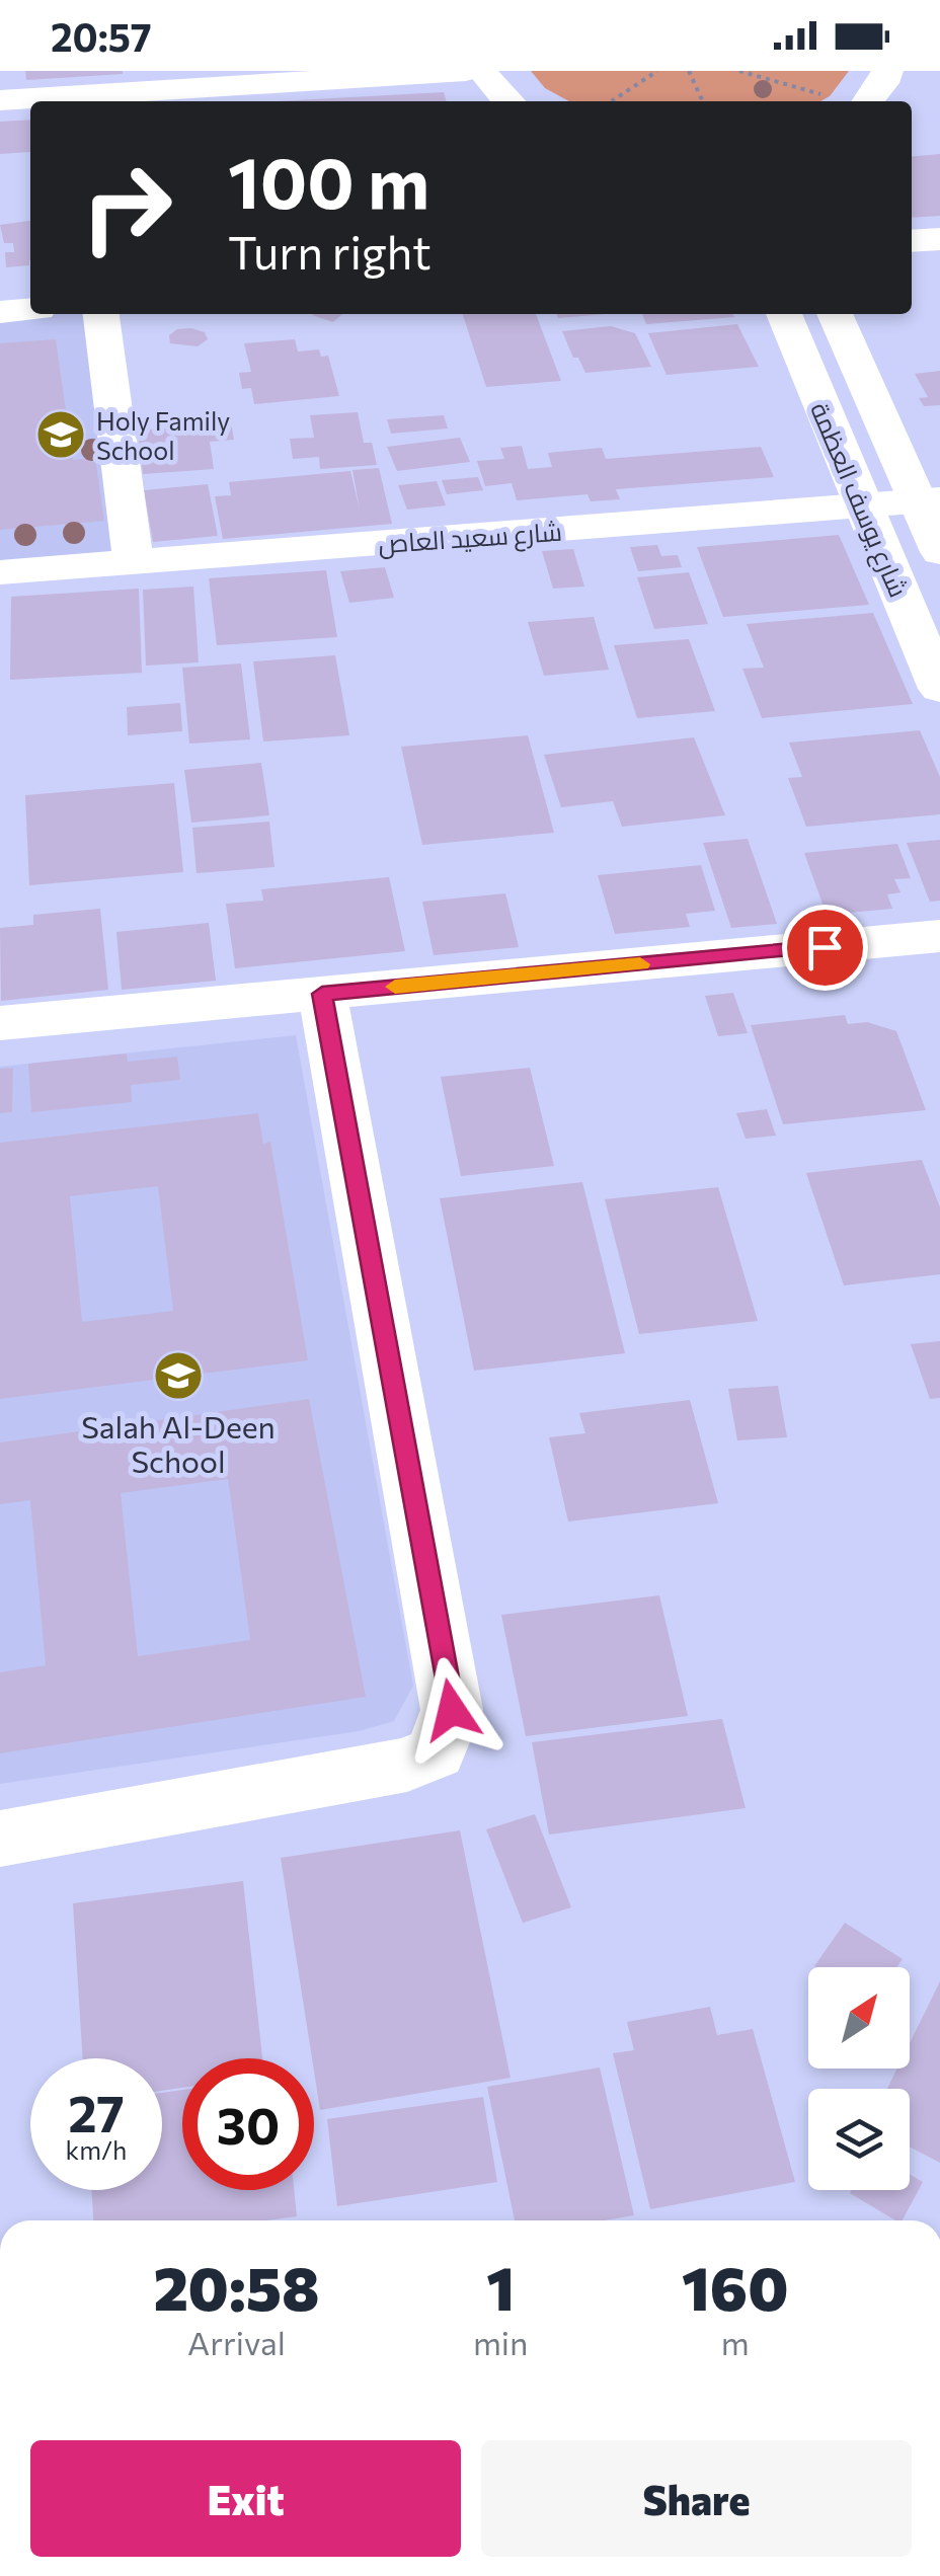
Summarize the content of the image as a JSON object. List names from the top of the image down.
{
  "streets": {
    "street": ["شارع يوسف العظمة", "شارع سعيد العاص"]
  },
  "crossings": [
    ["شارع يوسف العظمة", "شارع سعيد العاص"]
  ],
  "places": {
    "school or university": ["Holy Family School", "Salah Al-Deen School"]
  },
  "north": "top right",
  "page": {
    "status": "20:57",
    "turn": ["100 m", "Turn right"],
    "speed": "27 km/h",
    "limit": "30",
    "eta": [
      "20:58",
      "Arrival",
      "1",
      "min",
      "160",
      "m"
    ],
    "buttons": ["Exit", "Share"]
  }
}
